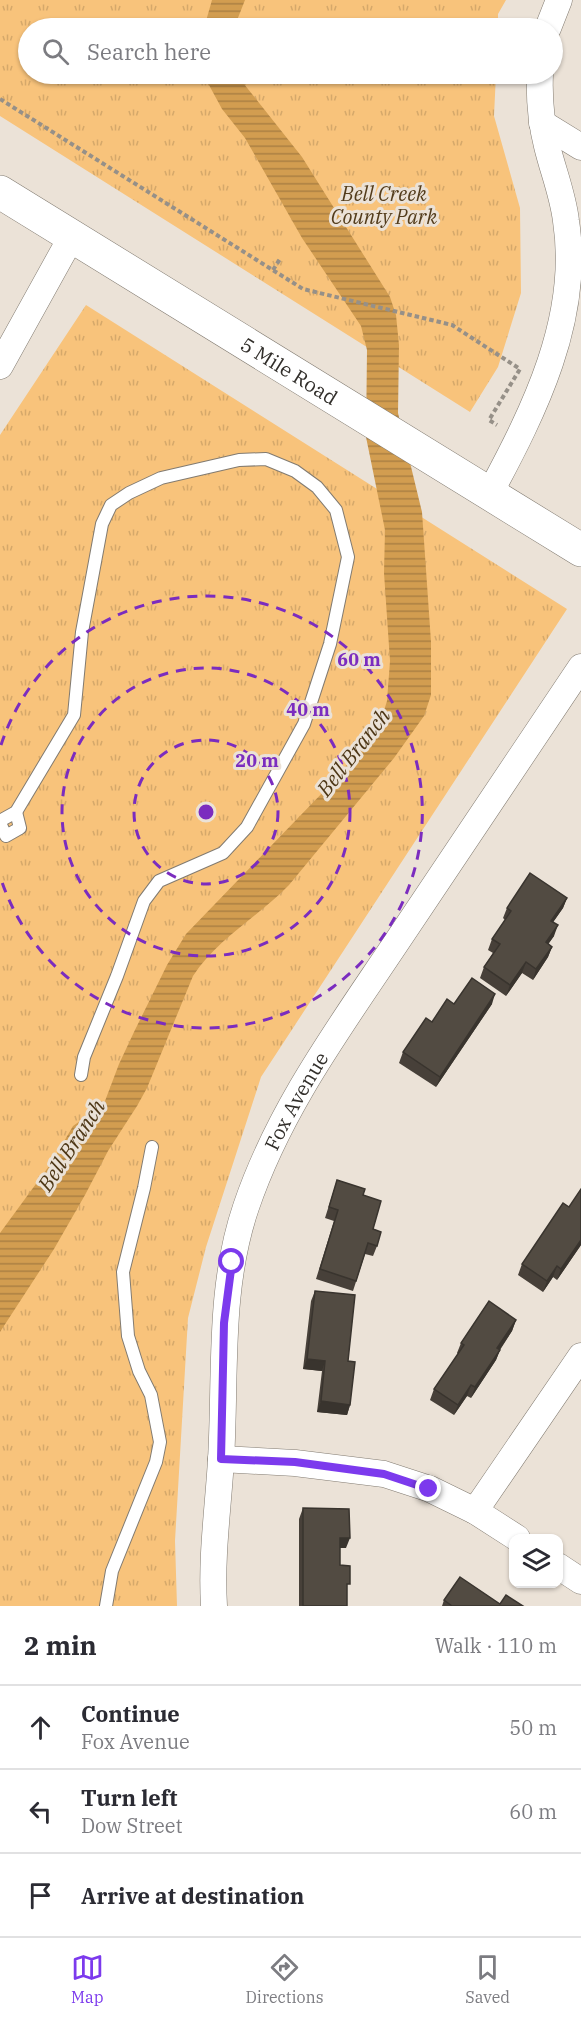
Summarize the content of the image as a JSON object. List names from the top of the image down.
{
  "streets": {
    "main road": ["5 Mile Road"],
    "street": ["Fox Avenue"]
  },
  "water": ["Bell Branch"],
  "parks": ["Bell Creek County Park"],
  "page": {
    "search": "Search here",
    "heading": ["2 min", "Walk · 110 m"],
    "list": [
      ["Continue", "Fox Avenue", "50 m"],
      ["Turn left", "Dow Street", "60 m"],
      "Arrive at destination"
    ],
    "nav": ["Map", "Directions", "Saved"]
  },
  "rings": ["60 m", "40 m", "20 m"]
}
